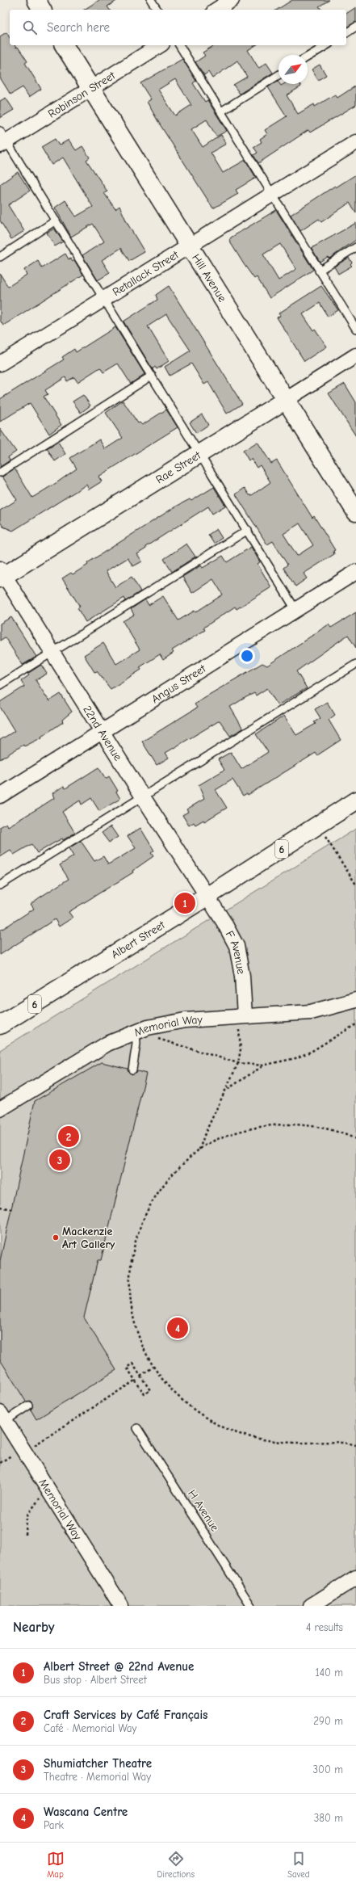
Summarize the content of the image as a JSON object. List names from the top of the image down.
{
  "streets": {
    "street": [
      "Robinson Street",
      "Retallack Street",
      "Hill Avenue",
      "Rae Street",
      "Angus Street",
      "22nd Avenue",
      "6",
      "Albert Street",
      "F Avenue",
      "Memorial Way"
    ],
    "lane": ["H Avenue"]
  },
  "crossings": [
    ["Robinson Street", "Hill Avenue"],
    ["Retallack Street", "Hill Avenue"],
    ["Hill Avenue", "Rae Street"],
    ["Rae Street", "22nd Avenue"],
    ["Angus Street", "22nd Avenue"],
    ["22nd Avenue", "Albert Street"],
    ["22nd Avenue", "F Avenue"],
    ["Albert Street", "F Avenue"],
    ["F Avenue", "Memorial Way"]
  ],
  "places": ["Mackenzie Art Gallery"],
  "north": "top right",
  "page": {
    "search": "Search here",
    "pins": [
      "1",
      "2",
      "3",
      "4"
    ],
    "heading": ["Nearby", "4 results"],
    "list": [
      {
        "mark": "1",
        "name": "Albert Street @ 22nd Avenue",
        "note": "Bus stop · Albert Street",
        "value": "140 m"
      },
      {
        "mark": "2",
        "name": "Craft Services by Café Français",
        "note": "Café · Memorial Way",
        "value": "290 m"
      },
      {
        "mark": "3",
        "name": "Shumiatcher Theatre",
        "note": "Theatre · Memorial Way",
        "value": "300 m"
      },
      {
        "mark": "4",
        "name": "Wascana Centre",
        "note": "Park",
        "value": "380 m"
      }
    ],
    "nav": ["Map", "Directions", "Saved"]
  }
}
